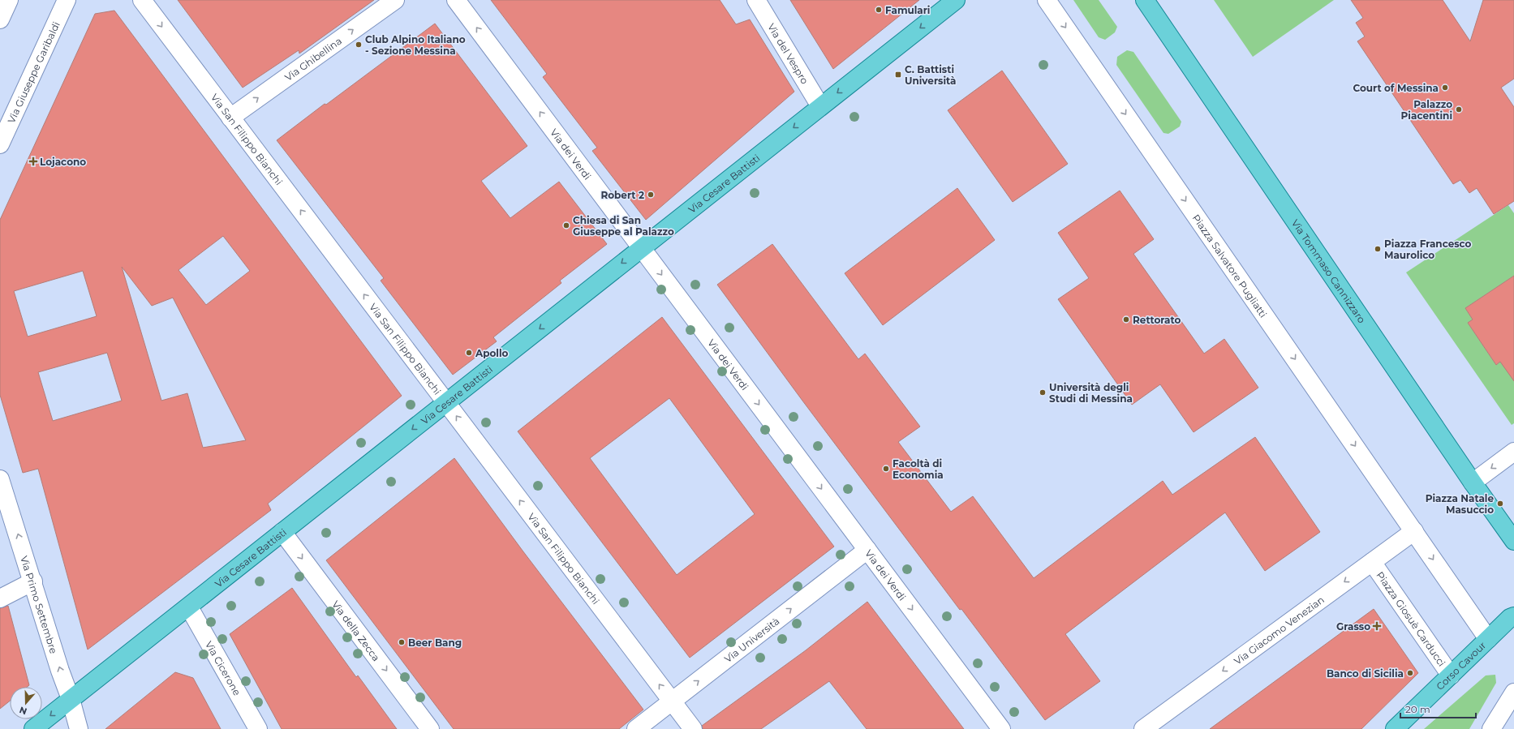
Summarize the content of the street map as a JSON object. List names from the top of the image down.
{
  "streets": {
    "main road": ["Via Cesare Battisti", "Via Tommaso Cannizzaro", "Corso Cavour"],
    "street": [
      "Via del Vespro",
      "Via Ghibellina",
      "Via Giuseppe Garibaldi",
      "Via San Filippo Bianchi",
      "Via dei Verdi",
      "Piazza Salvatore Pugliatti",
      "Via Primo Settembre",
      "Piazza Giosuè Carducci",
      "Via Giacomo Venezian",
      "Via della Zecca",
      "Via Università",
      "Via Cicerone"
    ]
  },
  "crossings": [
    ["Via del Vespro", "Via Cesare Battisti"],
    ["Via Ghibellina", "Via San Filippo Bianchi"],
    ["Via San Filippo Bianchi", "Via Cesare Battisti"],
    ["Via San Filippo Bianchi", "Via Università"],
    ["Via dei Verdi", "Via Cesare Battisti"],
    ["Via dei Verdi", "Via Università"],
    ["Via Cesare Battisti", "Via Primo Settembre"],
    ["Via Cesare Battisti", "Via della Zecca"],
    ["Via Cesare Battisti", "Via Cicerone"],
    ["Piazza Salvatore Pugliatti", "Via Giacomo Venezian"],
    ["Piazza Giosuè Carducci", "Via Giacomo Venezian"],
    ["Piazza Giosuè Carducci", "Corso Cavour"]
  ],
  "one_way": [
    "Via Ghibellina",
    "Via Cesare Battisti",
    "Piazza Salvatore Pugliatti",
    "Via Primo Settembre",
    "Via Giacomo Venezian",
    "Via della Zecca",
    "Via Università"
  ],
  "places": {
    "other": [
      "Famulari",
      "Club Alpino Italiano - Sezione Messina",
      "Court of Messina",
      "Palazzo Piacentini",
      "Robert 2",
      "Chiesa di San Giuseppe al Palazzo",
      "Piazza Francesco Maurolico",
      "Rettorato",
      "Apollo",
      "Università degli Studi di Messina",
      "Facoltà di Economia",
      "Piazza Natale Masuccio",
      "Beer Bang",
      "Banco di Sicilia"
    ],
    "transit": ["C. Battisti Università"],
    "health": ["Lojacono", "Grasso"]
  },
  "scale_bar": "20 m",
  "north": "bottom"
}
